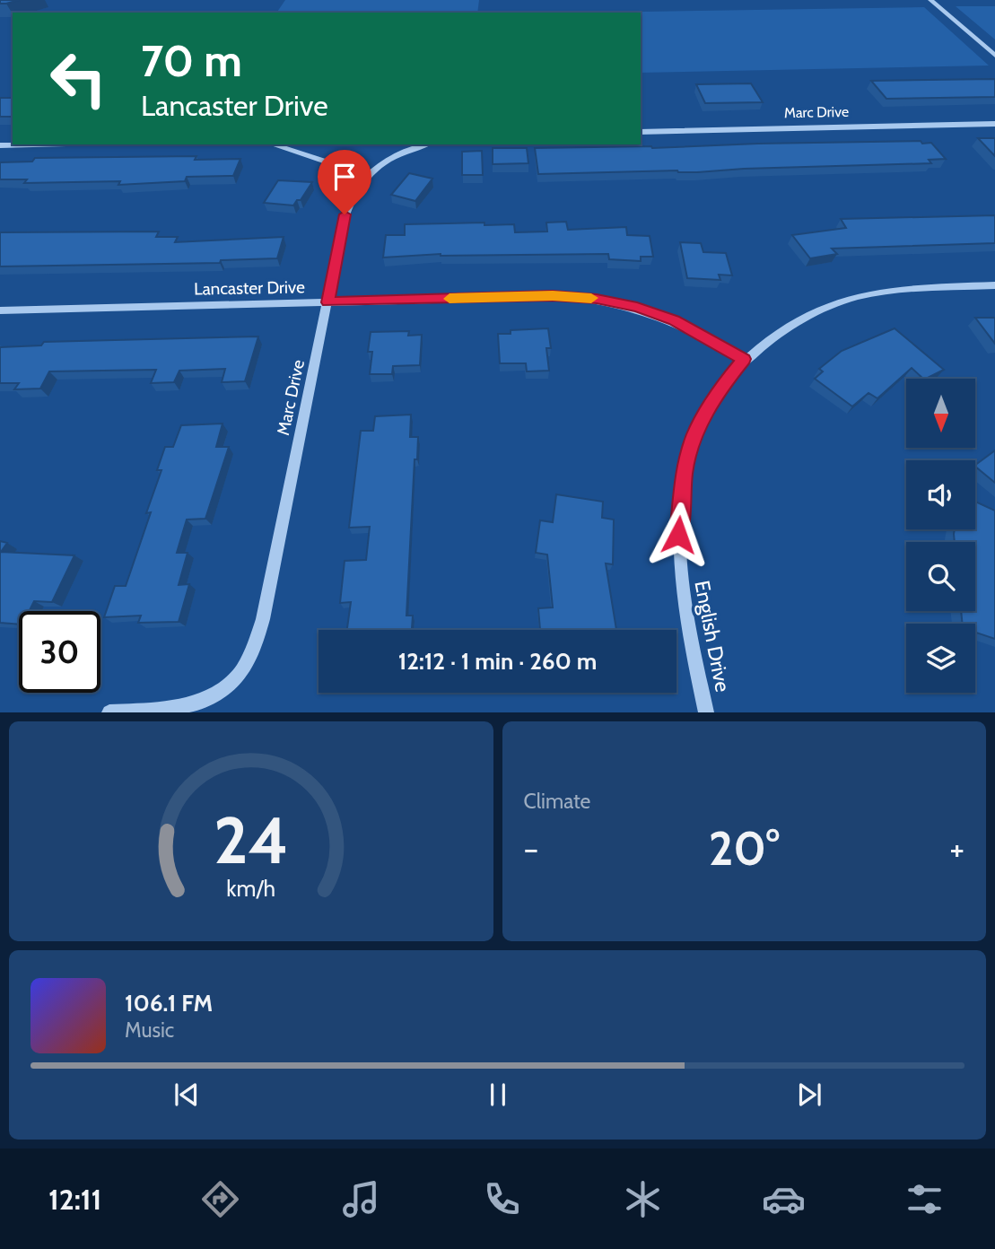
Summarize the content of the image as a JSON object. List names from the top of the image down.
{
  "streets": {
    "street": ["Marc Drive", "Lancaster Drive", "English Drive"]
  },
  "crossings": [
    ["Marc Drive", "Lancaster Drive"],
    ["Lancaster Drive", "English Drive"]
  ],
  "north": "bottom",
  "page": {
    "turn": ["70 m", "Lancaster Drive"],
    "limit": "30",
    "trip": "12:12 · 1 min · 260 m",
    "tile": "Climate",
    "heat": ["−", "20°", "+"],
    "song": ["106.1 FM", "Music"],
    "tabs": "12:11",
    "gauge": ["24", "km/h"]
  }
}
